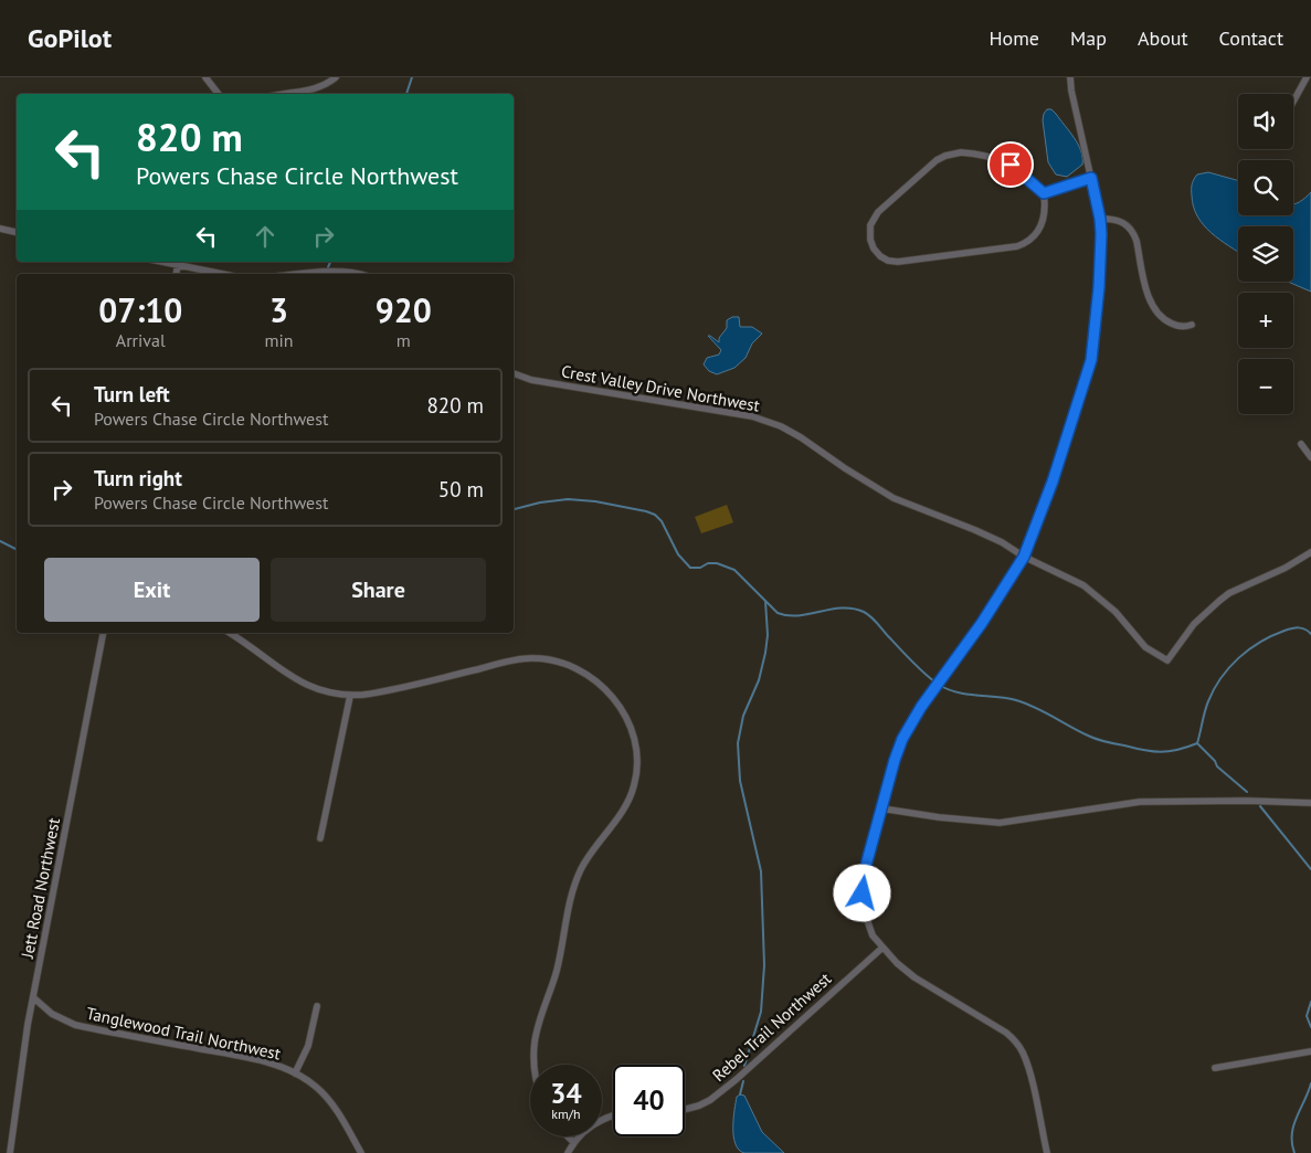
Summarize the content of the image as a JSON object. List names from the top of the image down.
{
  "streets": {
    "street": [
      "Crest Valley Drive Northwest",
      "Jett Road Northwest",
      "Rebel Trail Northwest",
      "Tanglewood Trail Northwest"
    ]
  },
  "crossings": [
    ["Jett Road Northwest", "Tanglewood Trail Northwest"]
  ],
  "page": {
    "header": "GoPilot",
    "nav": [
      "Home",
      "Map",
      "About",
      "Contact"
    ],
    "map_buttons": ["+", "−"],
    "turn": ["820 m", "Powers Chase Circle Northwest"],
    "eta": [
      "07:10",
      "Arrival",
      "3",
      "min",
      "920",
      "m"
    ],
    "list": [
      {
        "name": "Turn left",
        "note": "Powers Chase Circle Northwest",
        "value": "820 m"
      },
      {
        "name": "Turn right",
        "note": "Powers Chase Circle Northwest",
        "value": "50 m"
      }
    ],
    "buttons": ["Exit", "Share"],
    "speed": "34 km/h",
    "limit": "40"
  }
}
